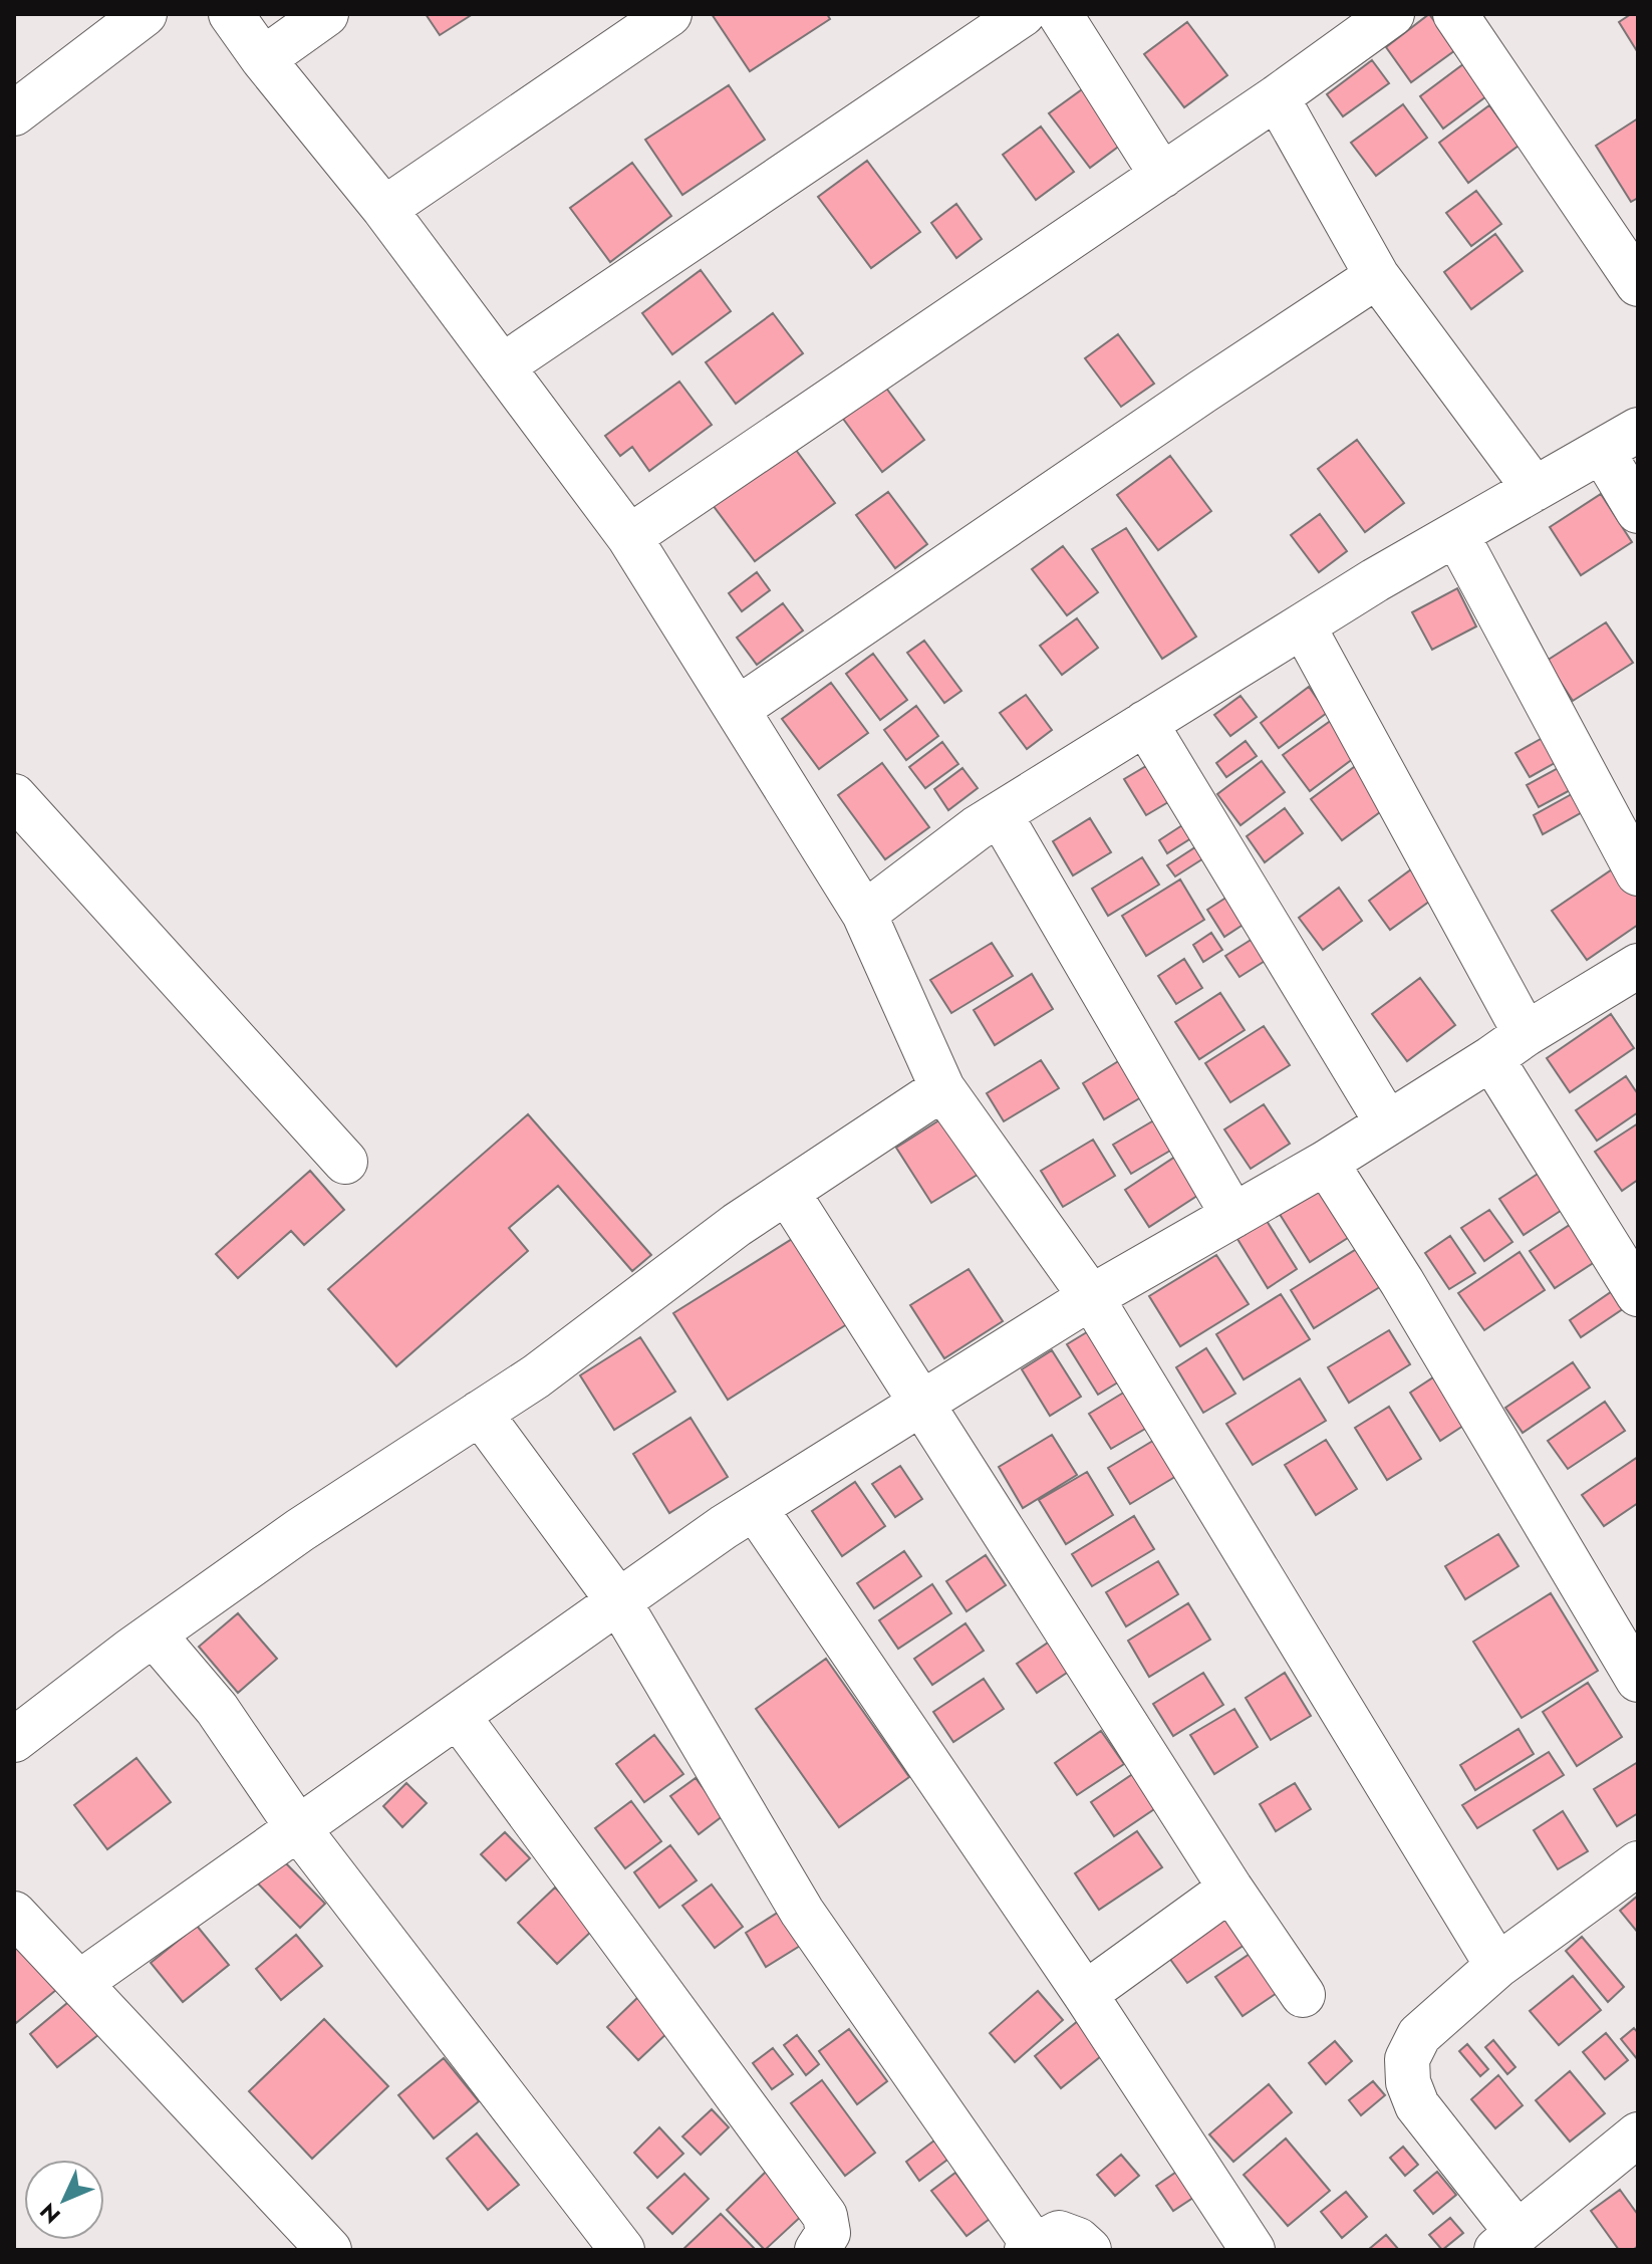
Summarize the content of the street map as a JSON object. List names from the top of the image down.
{
  "north": "bottom left"
}
